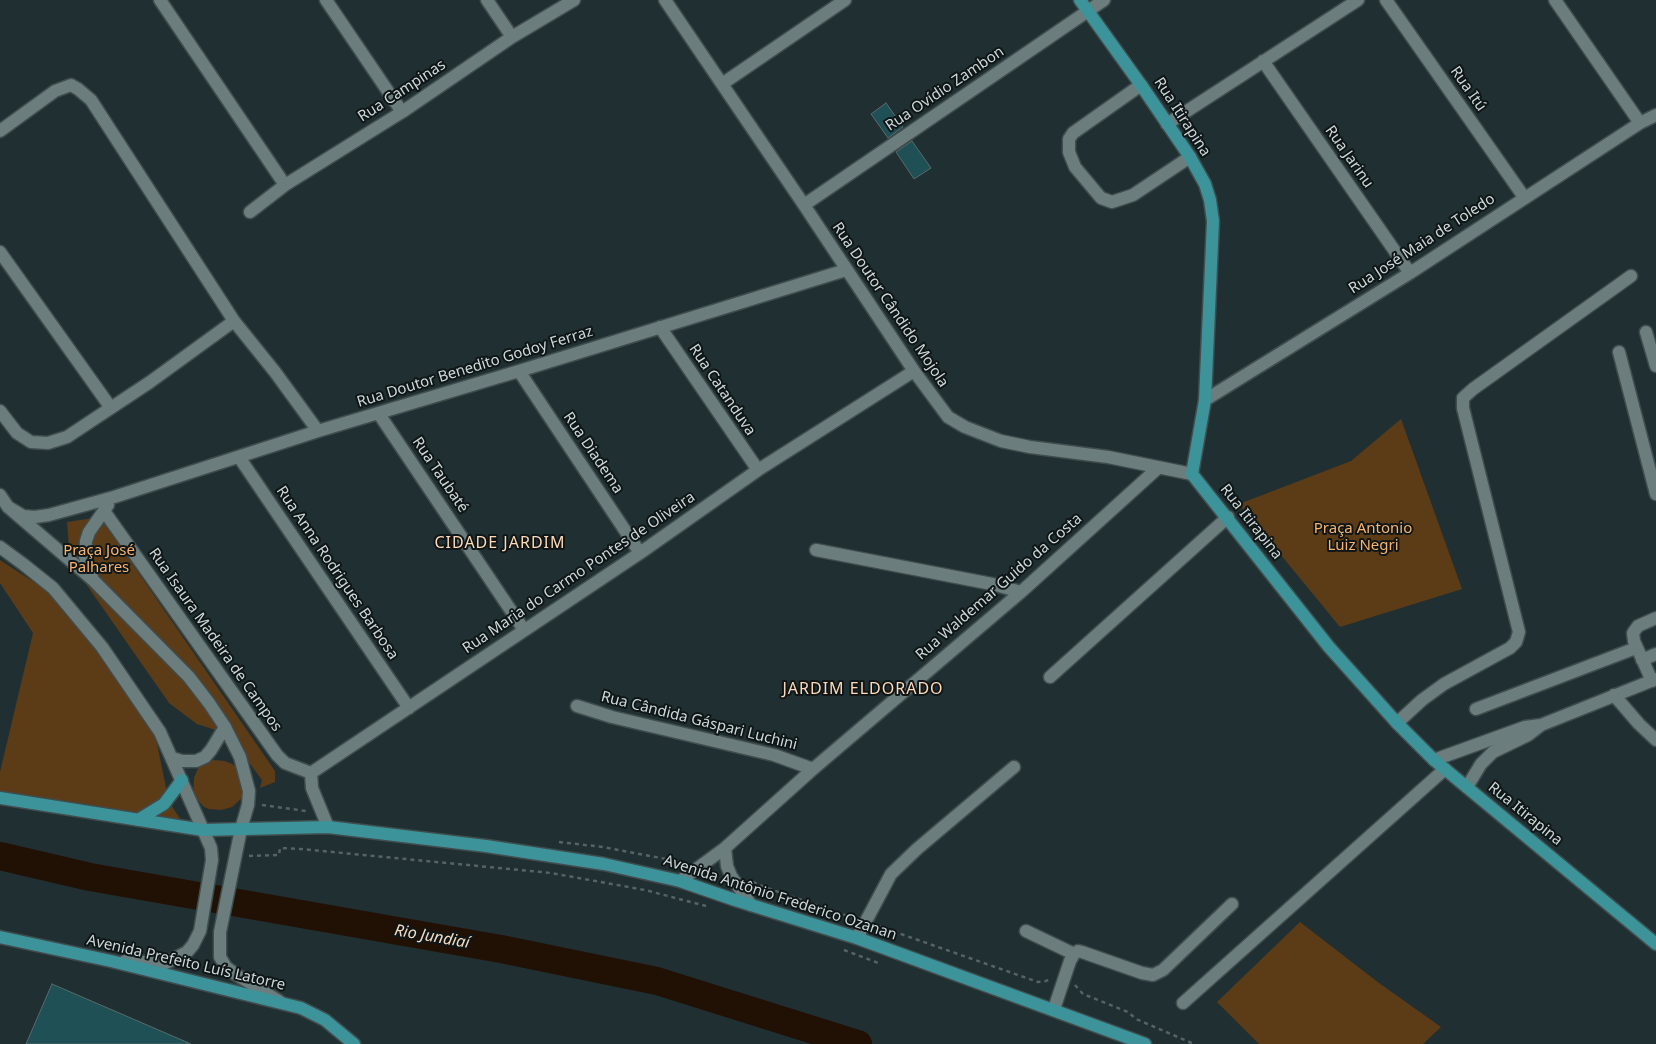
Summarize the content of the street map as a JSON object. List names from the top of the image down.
{
  "streets": {
    "main road": ["Rua Itirapina", "Avenida Antônio Frederico Ozanan", "Avenida Prefeito Luís Latorre"],
    "street": [
      "Rua Ovídio Zambon",
      "Rua Itú",
      "Rua Campinas",
      "Rua Jarinu",
      "Rua José Maia de Toledo",
      "Rua Doutor Cândido Mojola",
      "Rua Doutor Benedito Godoy Ferraz",
      "Rua Catanduva",
      "Rua Diadema",
      "Rua Taubaté",
      "Rua Anna Rodrigues Barbosa",
      "Rua Maria do Carmo Pontes de Oliveira",
      "Rua Waldemar Guido da Costa",
      "Rua Isaura Madeira de Campos",
      "Rua Cândida Gáspari Luchini"
    ]
  },
  "crossings": [
    ["Rua Ovídio Zambon", "Rua Itirapina"],
    ["Rua Ovídio Zambon", "Rua Doutor Cândido Mojola"],
    ["Rua Itú", "Rua José Maia de Toledo"],
    ["Rua Itirapina", "Rua José Maia de Toledo"],
    ["Rua Itirapina", "Rua Doutor Cândido Mojola"],
    ["Rua Jarinu", "Rua José Maia de Toledo"],
    ["Rua Doutor Cândido Mojola", "Rua Doutor Benedito Godoy Ferraz"],
    ["Rua Doutor Cândido Mojola", "Rua Maria do Carmo Pontes de Oliveira"],
    ["Rua Doutor Cândido Mojola", "Rua Waldemar Guido da Costa"],
    ["Rua Doutor Benedito Godoy Ferraz", "Rua Catanduva"],
    ["Rua Doutor Benedito Godoy Ferraz", "Rua Diadema"],
    ["Rua Doutor Benedito Godoy Ferraz", "Rua Taubaté"],
    ["Rua Doutor Benedito Godoy Ferraz", "Rua Anna Rodrigues Barbosa"],
    ["Rua Catanduva", "Rua Maria do Carmo Pontes de Oliveira"],
    ["Rua Diadema", "Rua Maria do Carmo Pontes de Oliveira"],
    ["Rua Taubaté", "Rua Maria do Carmo Pontes de Oliveira"],
    ["Rua Anna Rodrigues Barbosa", "Rua Maria do Carmo Pontes de Oliveira"],
    ["Rua Maria do Carmo Pontes de Oliveira", "Rua Isaura Madeira de Campos"],
    ["Rua Waldemar Guido da Costa", "Rua Cândida Gáspari Luchini"],
    ["Rua Waldemar Guido da Costa", "Avenida Antônio Frederico Ozanan"]
  ],
  "districts": ["CIDADE JARDIM", "JARDIM ELDORADO"],
  "water": ["Rio Jundiaí"],
  "parks": ["Praça Antonio Luiz Negri", "Praça José Palhares"]
}
